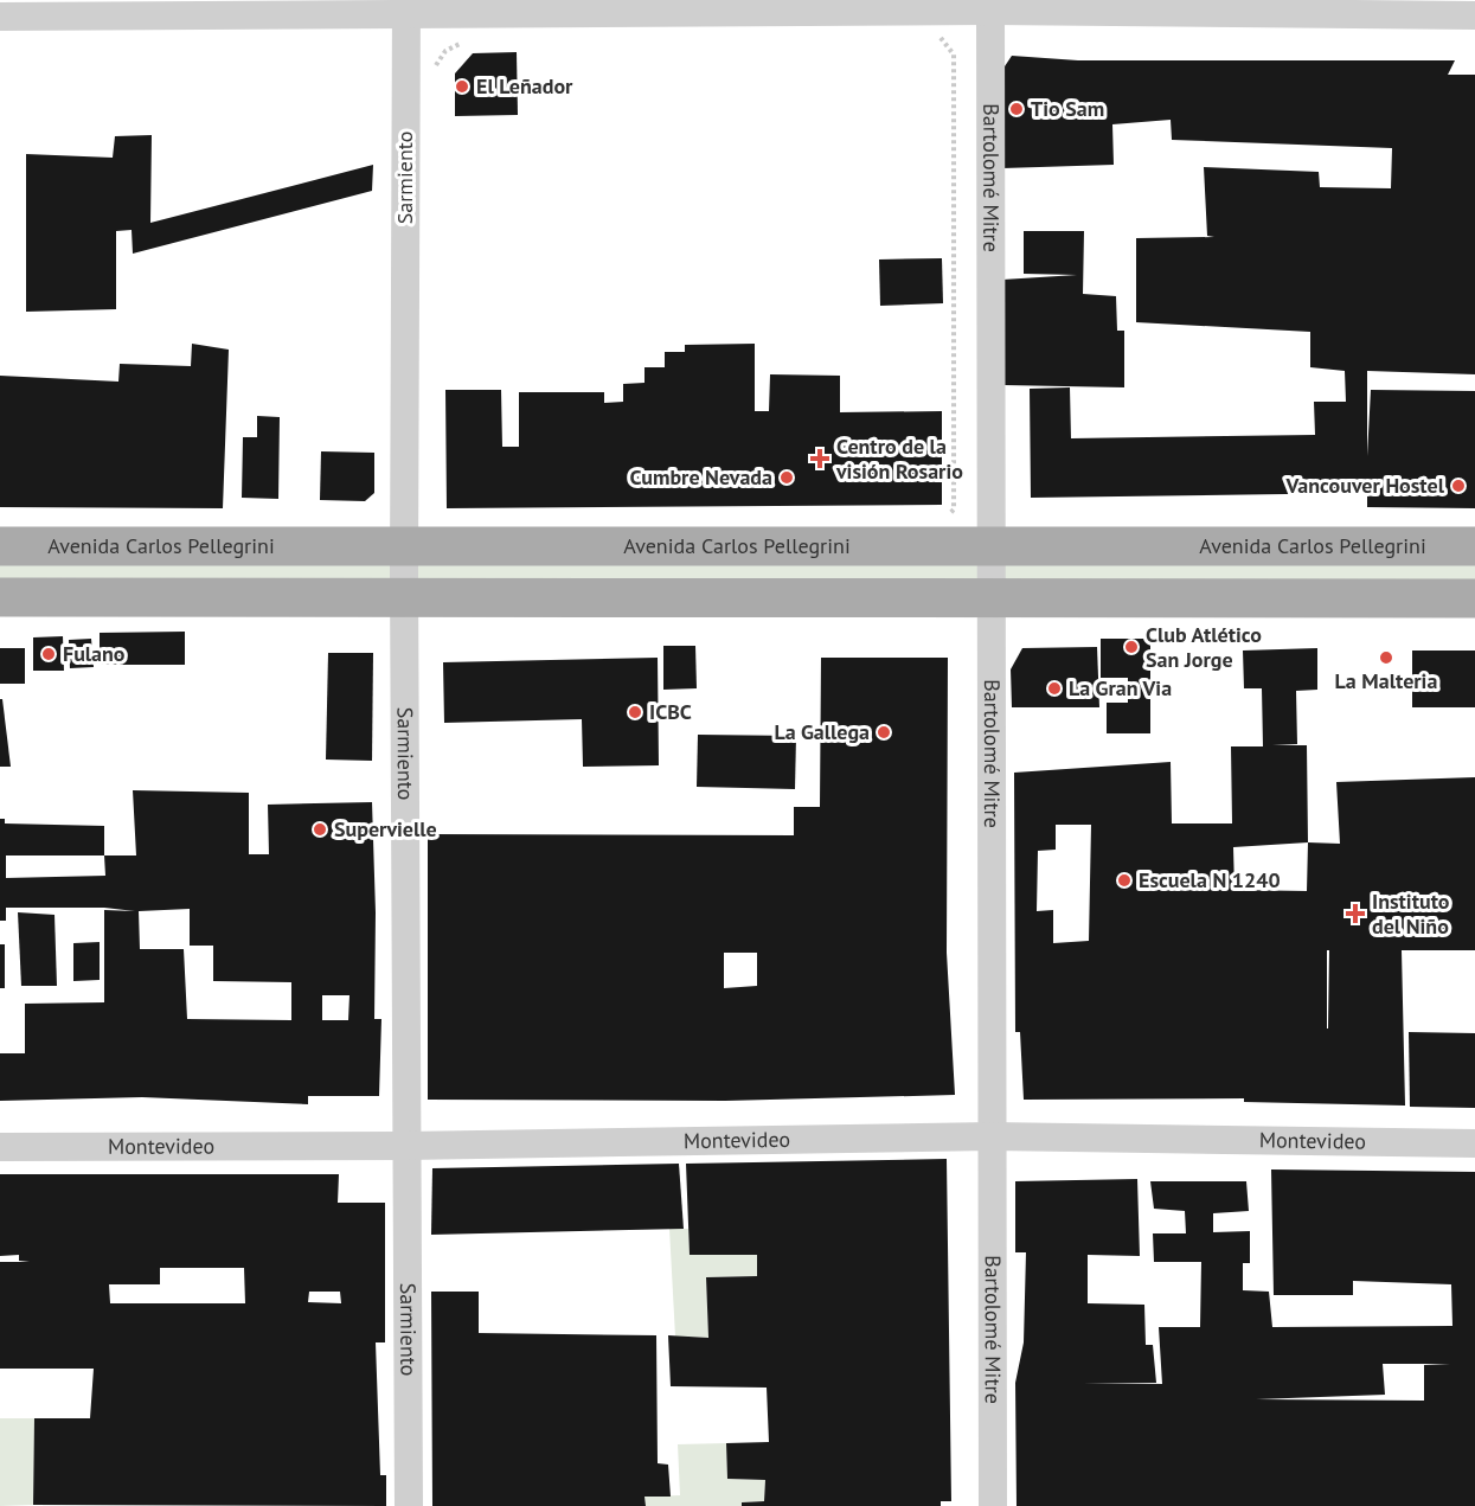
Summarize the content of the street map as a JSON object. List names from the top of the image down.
{
  "streets": {
    "main road": ["Avenida Carlos Pellegrini"],
    "street": ["Sarmiento", "Bartolomé Mitre", "Montevideo"]
  },
  "crossings": [
    ["Sarmiento", "Avenida Carlos Pellegrini"],
    ["Sarmiento", "Montevideo"],
    ["Bartolomé Mitre", "Avenida Carlos Pellegrini"],
    ["Bartolomé Mitre", "Montevideo"]
  ],
  "places": {
    "other": [
      "El Leñador",
      "Tio Sam",
      "Cumbre Nevada",
      "Vancouver Hostel",
      "Club Atlético San Jorge",
      "Fulano",
      "La Malteria",
      "La Gran Via",
      "ICBC",
      "La Gallega",
      "Supervielle",
      "Escuela N 1240"
    ],
    "health": ["Centro de la visión Rosario", "Instituto del Niño"]
  }
}
